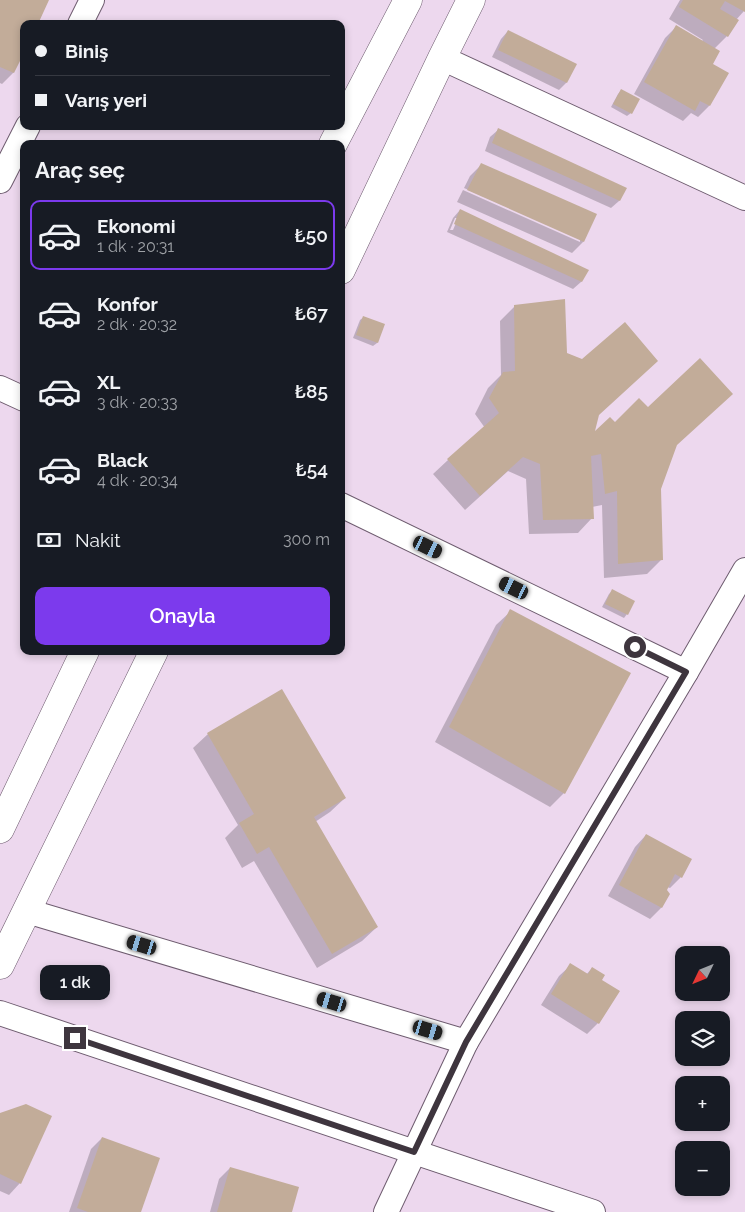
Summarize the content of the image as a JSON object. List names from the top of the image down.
{
  "north": "bottom left",
  "page": {
    "banner": ["Biniş", "Varış yeri"],
    "heading": "Araç seç",
    "list": [
      {
        "name": "Ekonomi",
        "note": "1 dk · 20:31",
        "value": "₺50"
      },
      {
        "name": "Konfor",
        "note": "2 dk · 20:32",
        "value": "₺67"
      },
      {
        "name": "XL",
        "note": "3 dk · 20:33",
        "value": "₺85"
      },
      {
        "name": "Black",
        "note": "4 dk · 20:34",
        "value": "₺54"
      }
    ],
    "pay": ["Nakit", "300 m"],
    "buttons": "Onayla",
    "map_buttons": ["+", "−"],
    "bubble": "1 dk"
  }
}
